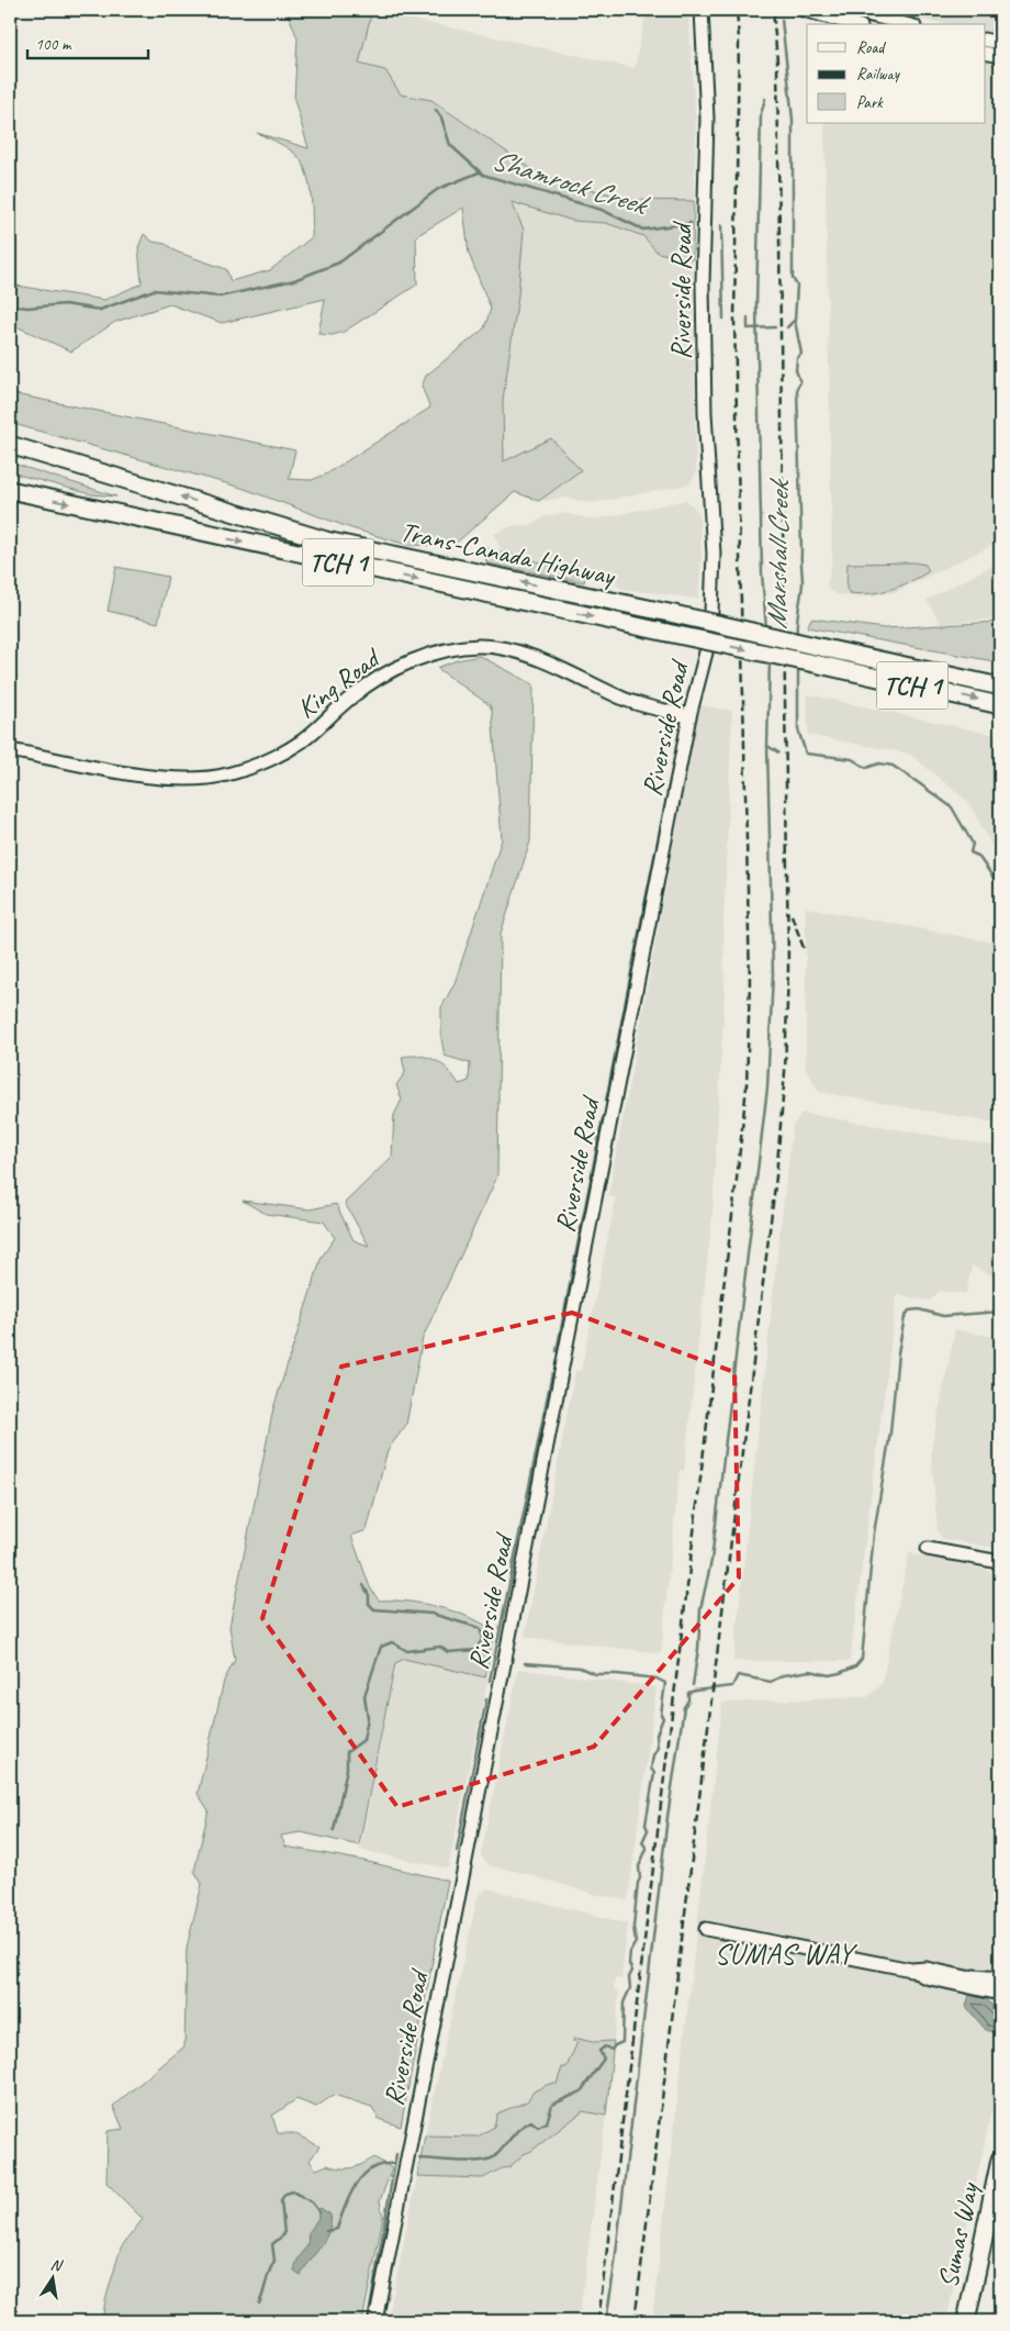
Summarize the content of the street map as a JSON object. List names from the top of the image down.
{
  "streets": {
    "highway": ["Trans-Canada Highway", "TCH 1", "Sumas Way"],
    "street": ["Riverside Road", "King Road"]
  },
  "crossings": [
    ["Riverside Road", "King Road"]
  ],
  "districts": ["SUMAS WAY"],
  "water": ["Shamrock Creek", "Marshall Creek"],
  "legend": ["Road", "Railway", "Park"],
  "scale_bar": "100 m",
  "north": "top"
}
